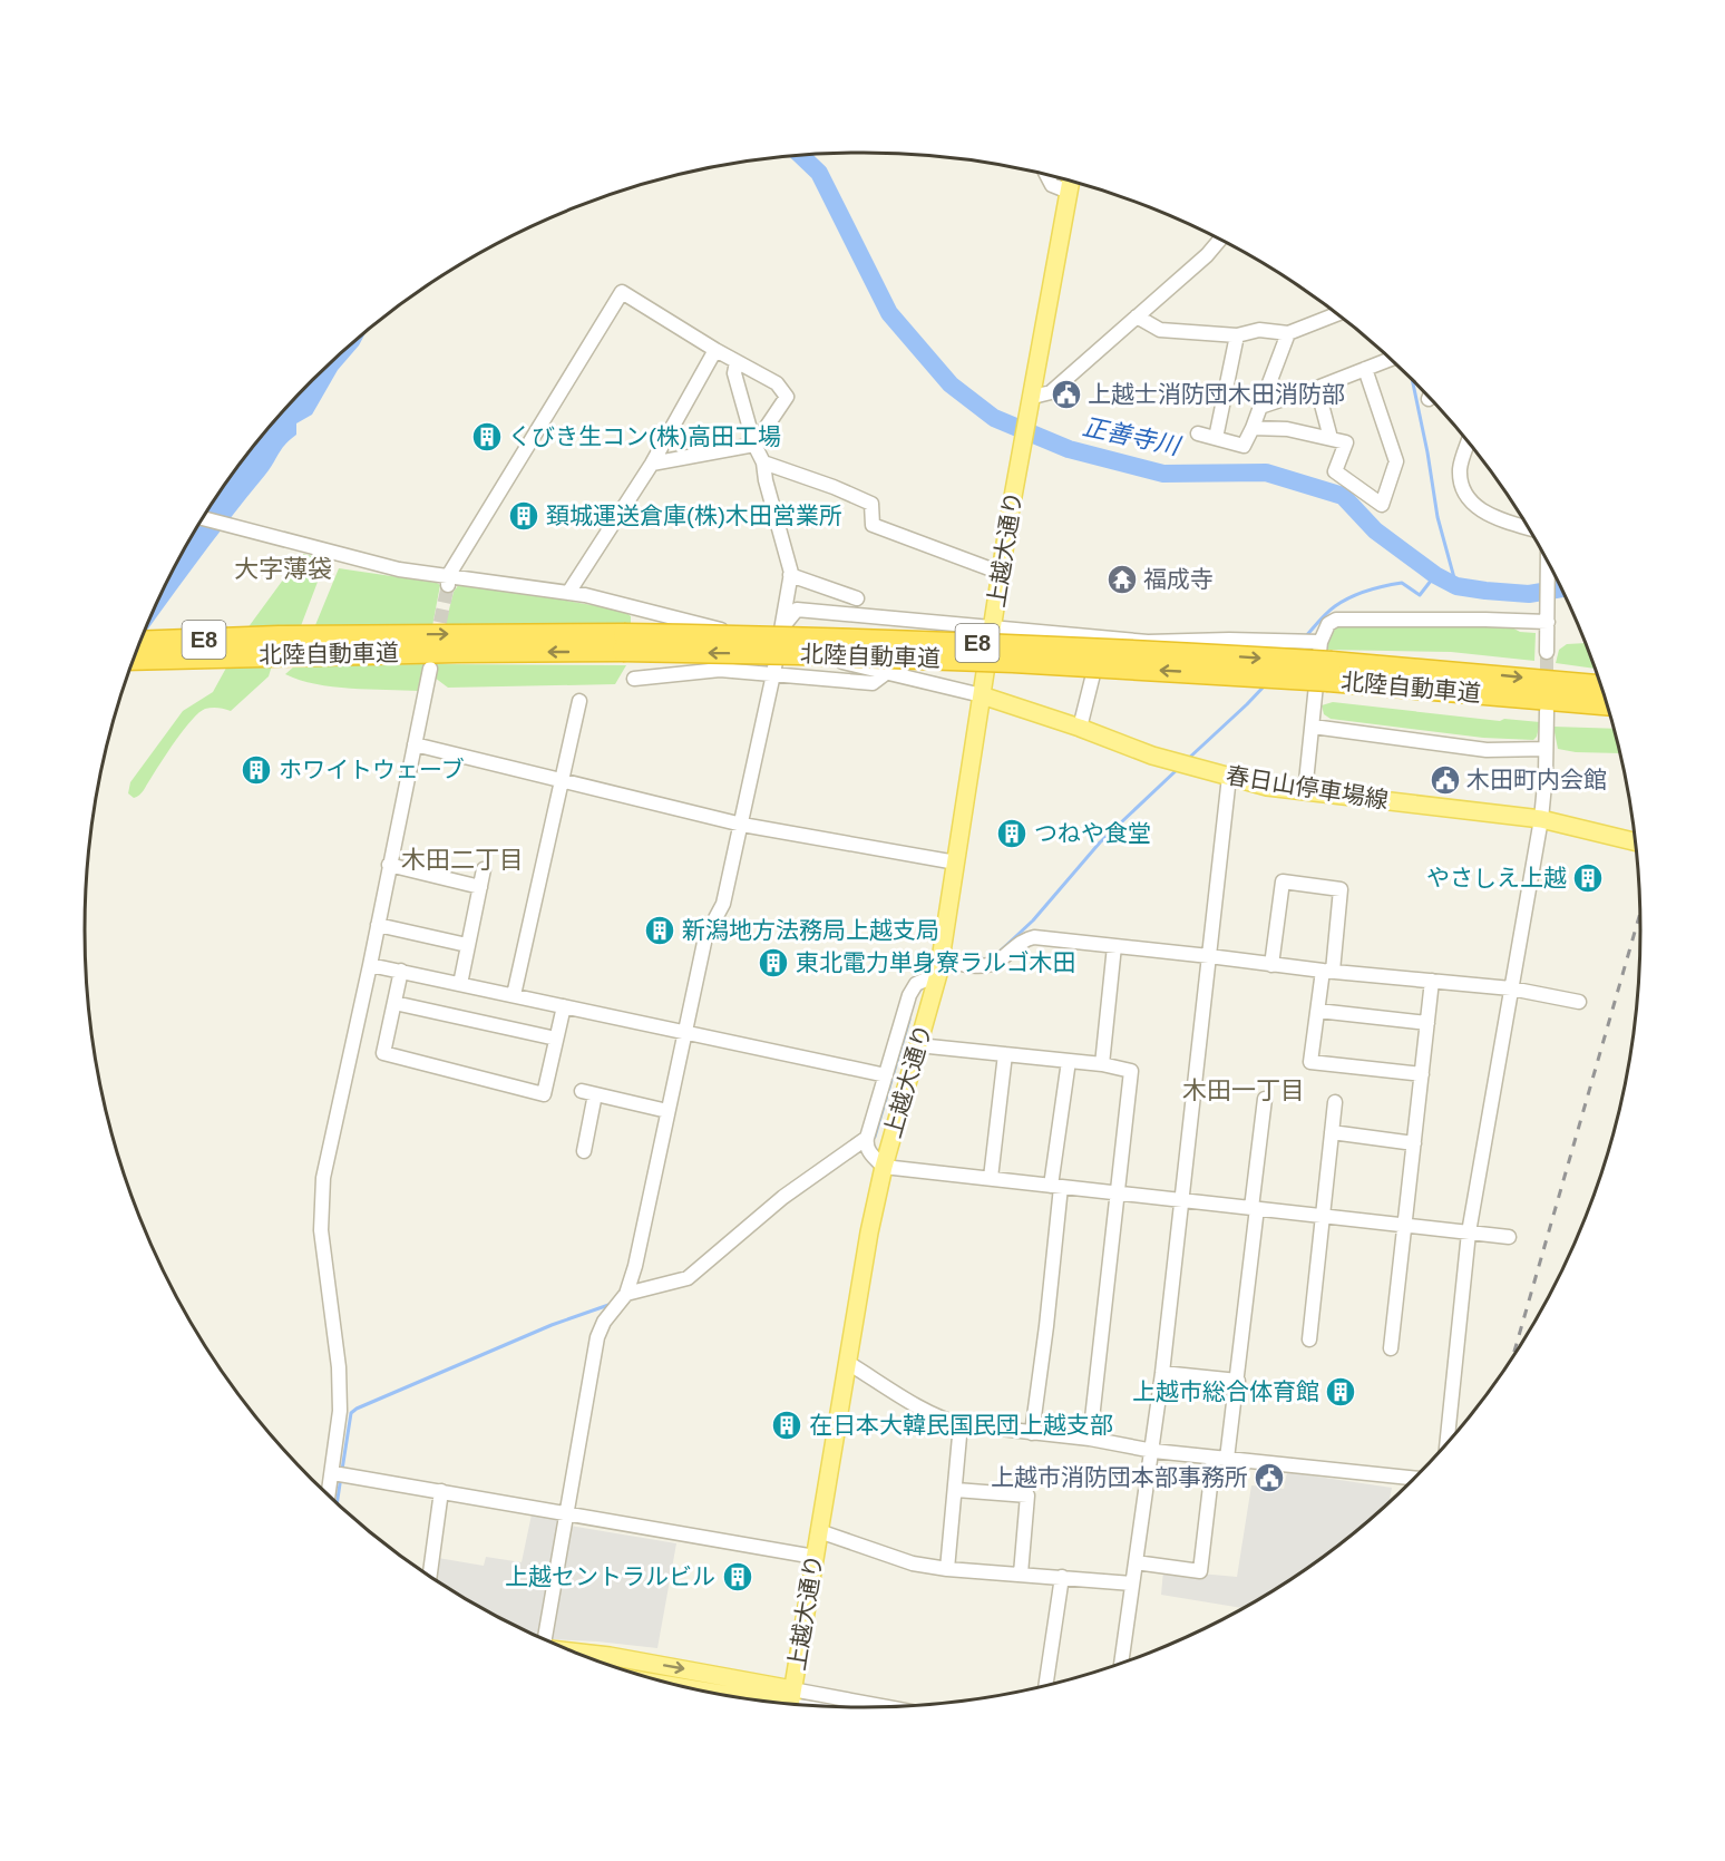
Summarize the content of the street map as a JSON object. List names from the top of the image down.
{
  "streets": {
    "highway": ["E8", "北陸自動車道"],
    "main road": ["上越大通り", "春日山停車場線"]
  },
  "crossings": [
    ["上越大通り", "春日山停車場線"]
  ],
  "districts": ["大字薄袋", "木田二丁目", "木田一丁目"],
  "water": ["正善寺川"],
  "places": {
    "public building": ["上越士消防団木田消防部", "木田町内会館", "上越市消防団本部事務所"],
    "building": [
      "くびき生コン(株)高田工場",
      "頚城運送倉庫(株)木田営業所",
      "ホワイトウェーブ",
      "つねや食堂",
      "やさしえ上越",
      "新潟地方法務局上越支局",
      "東北電力単身寮ラルゴ木田",
      "上越市総合体育館",
      "在日本大韓民国民団上越支部",
      "上越セントラルビル"
    ],
    "temple": ["福成寺"]
  }
}
